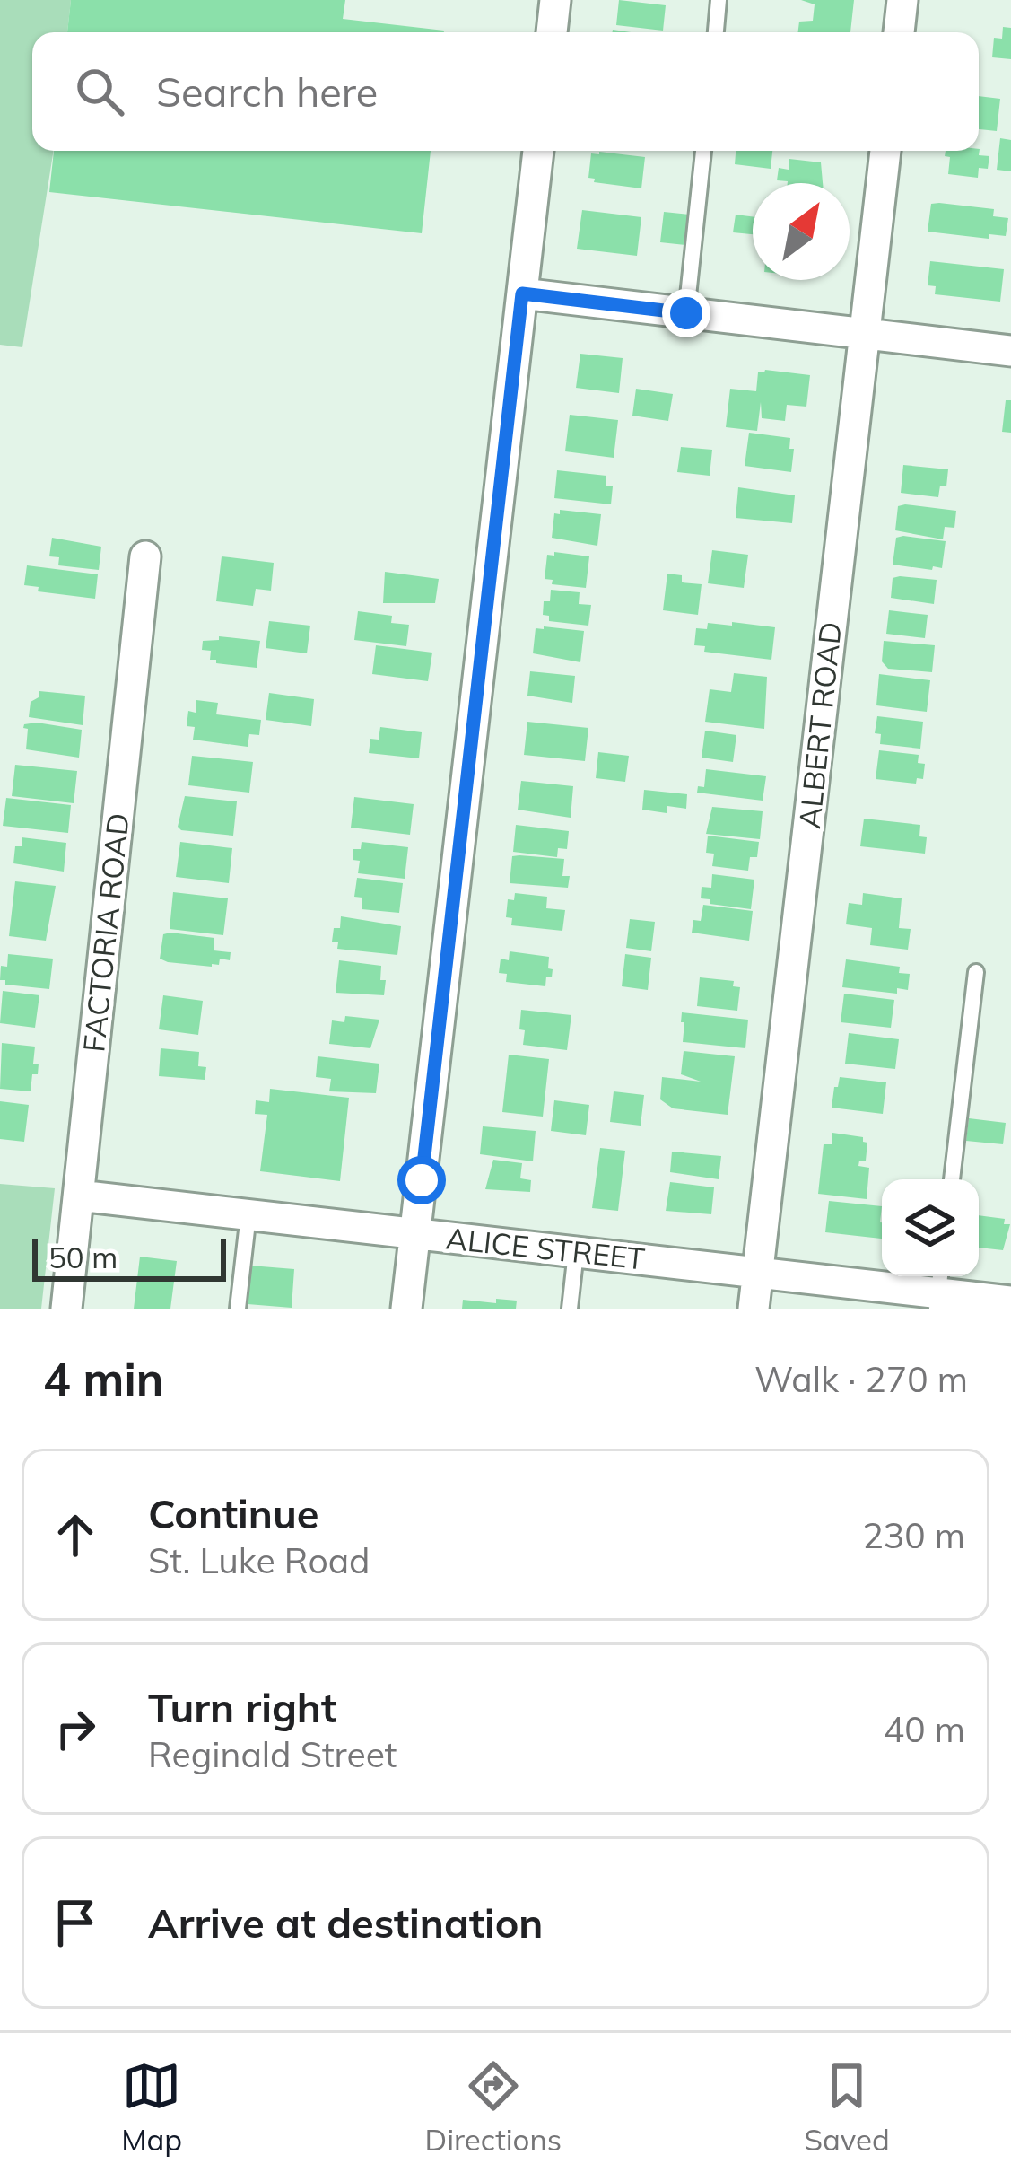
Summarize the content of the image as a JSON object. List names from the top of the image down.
{
  "streets": {
    "street": ["ALBERT ROAD", "FACTORIA ROAD", "ALICE STREET"]
  },
  "crossings": [
    ["ALBERT ROAD", "ALICE STREET"],
    ["FACTORIA ROAD", "ALICE STREET"]
  ],
  "scale_bar": "50 m",
  "north": "top right",
  "page": {
    "search": "Search here",
    "scale": "50 m",
    "heading": ["4 min", "Walk · 270 m"],
    "list": [
      ["Continue", "St. Luke Road", "230 m"],
      ["Turn right", "Reginald Street", "40 m"],
      "Arrive at destination"
    ],
    "nav": ["Map", "Directions", "Saved"]
  }
}
